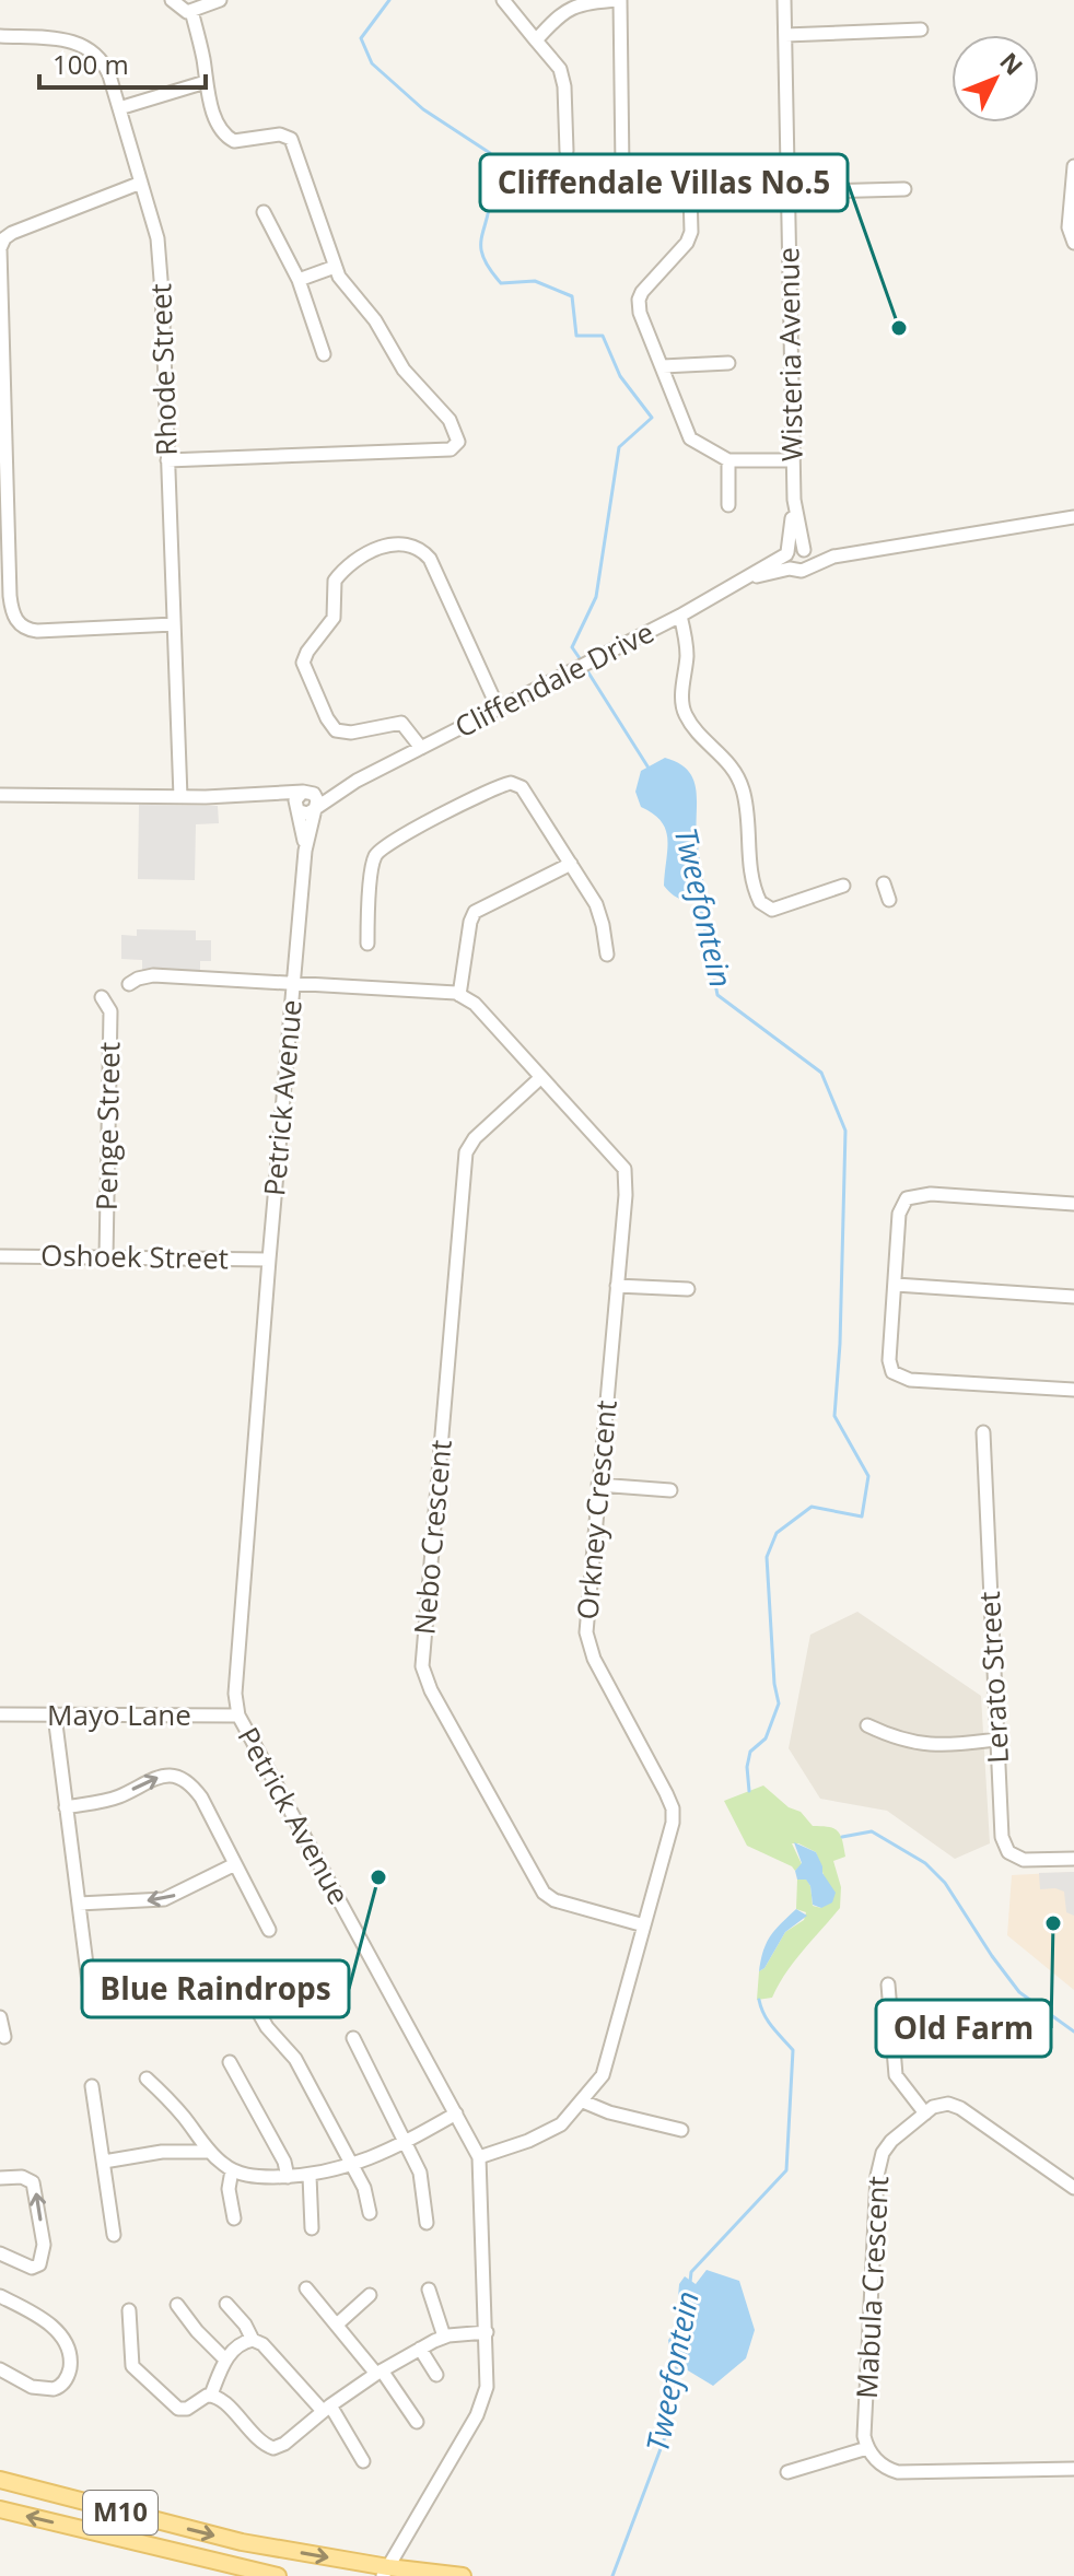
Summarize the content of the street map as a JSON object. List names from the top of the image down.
{
  "streets": {
    "main road": ["M10"],
    "street": [
      "Wisteria Avenue",
      "Rhode Street",
      "Cliffendale Drive",
      "Petrick Avenue",
      "Penge Street",
      "Oshoek Street",
      "Orkney Crescent",
      "Nebo Crescent",
      "Lerato Street",
      "Mayo Lane",
      "Mabula Crescent"
    ]
  },
  "crossings": [
    ["Wisteria Avenue", "Cliffendale Drive"],
    ["Rhode Street", "Cliffendale Drive"],
    ["Cliffendale Drive", "Petrick Avenue"],
    ["Petrick Avenue", "Oshoek Street"],
    ["Petrick Avenue", "Orkney Crescent"],
    ["Petrick Avenue", "Mayo Lane"],
    ["Petrick Avenue", "M10"],
    ["Penge Street", "Oshoek Street"],
    ["Orkney Crescent", "Nebo Crescent"]
  ],
  "water": ["Tweefontein"],
  "places": ["Cliffendale Villas No.5", "Blue Raindrops", "Old Farm"],
  "scale_bar": "100 m",
  "north": "top right"
}
